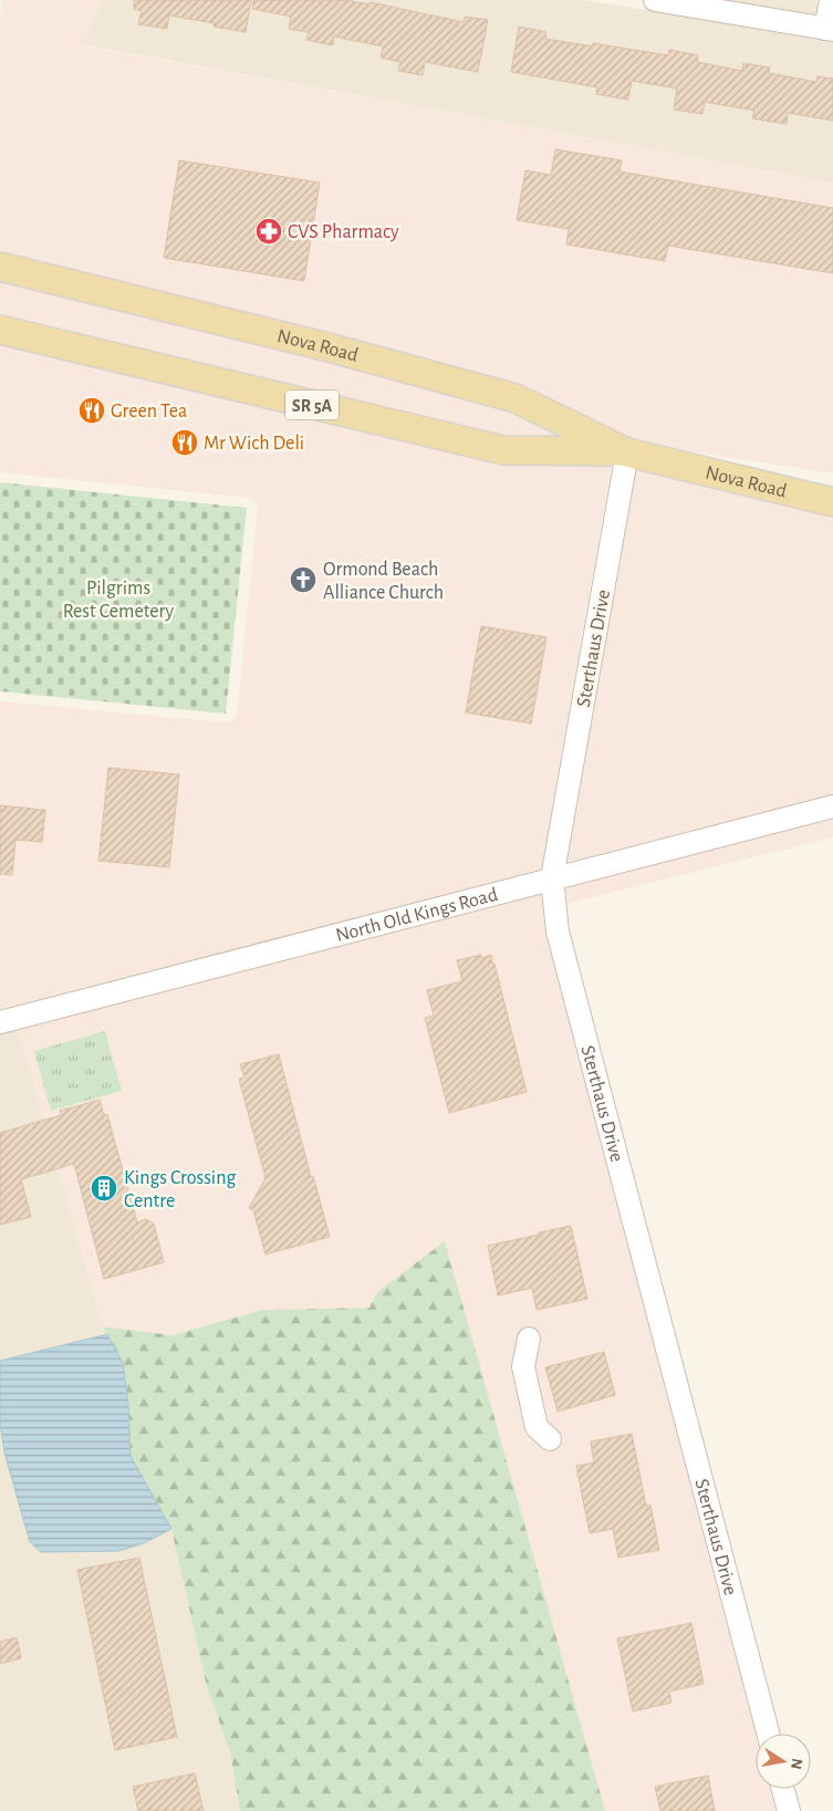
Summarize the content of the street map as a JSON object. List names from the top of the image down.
{
  "streets": {
    "main road": ["Nova Road", "SR 5A"],
    "street": ["Sterthaus Drive", "North Old Kings Road"]
  },
  "crossings": [
    ["Nova Road", "Sterthaus Drive"],
    ["Sterthaus Drive", "North Old Kings Road"]
  ],
  "parks": ["Pilgrims Rest Cemetery"],
  "places": {
    "pharmacy": ["CVS Pharmacy"],
    "restaurant": ["Green Tea", "Mr Wich Deli"],
    "church": ["Ormond Beach Alliance Church"],
    "building": ["Kings Crossing Centre"]
  },
  "north": "right"
}
